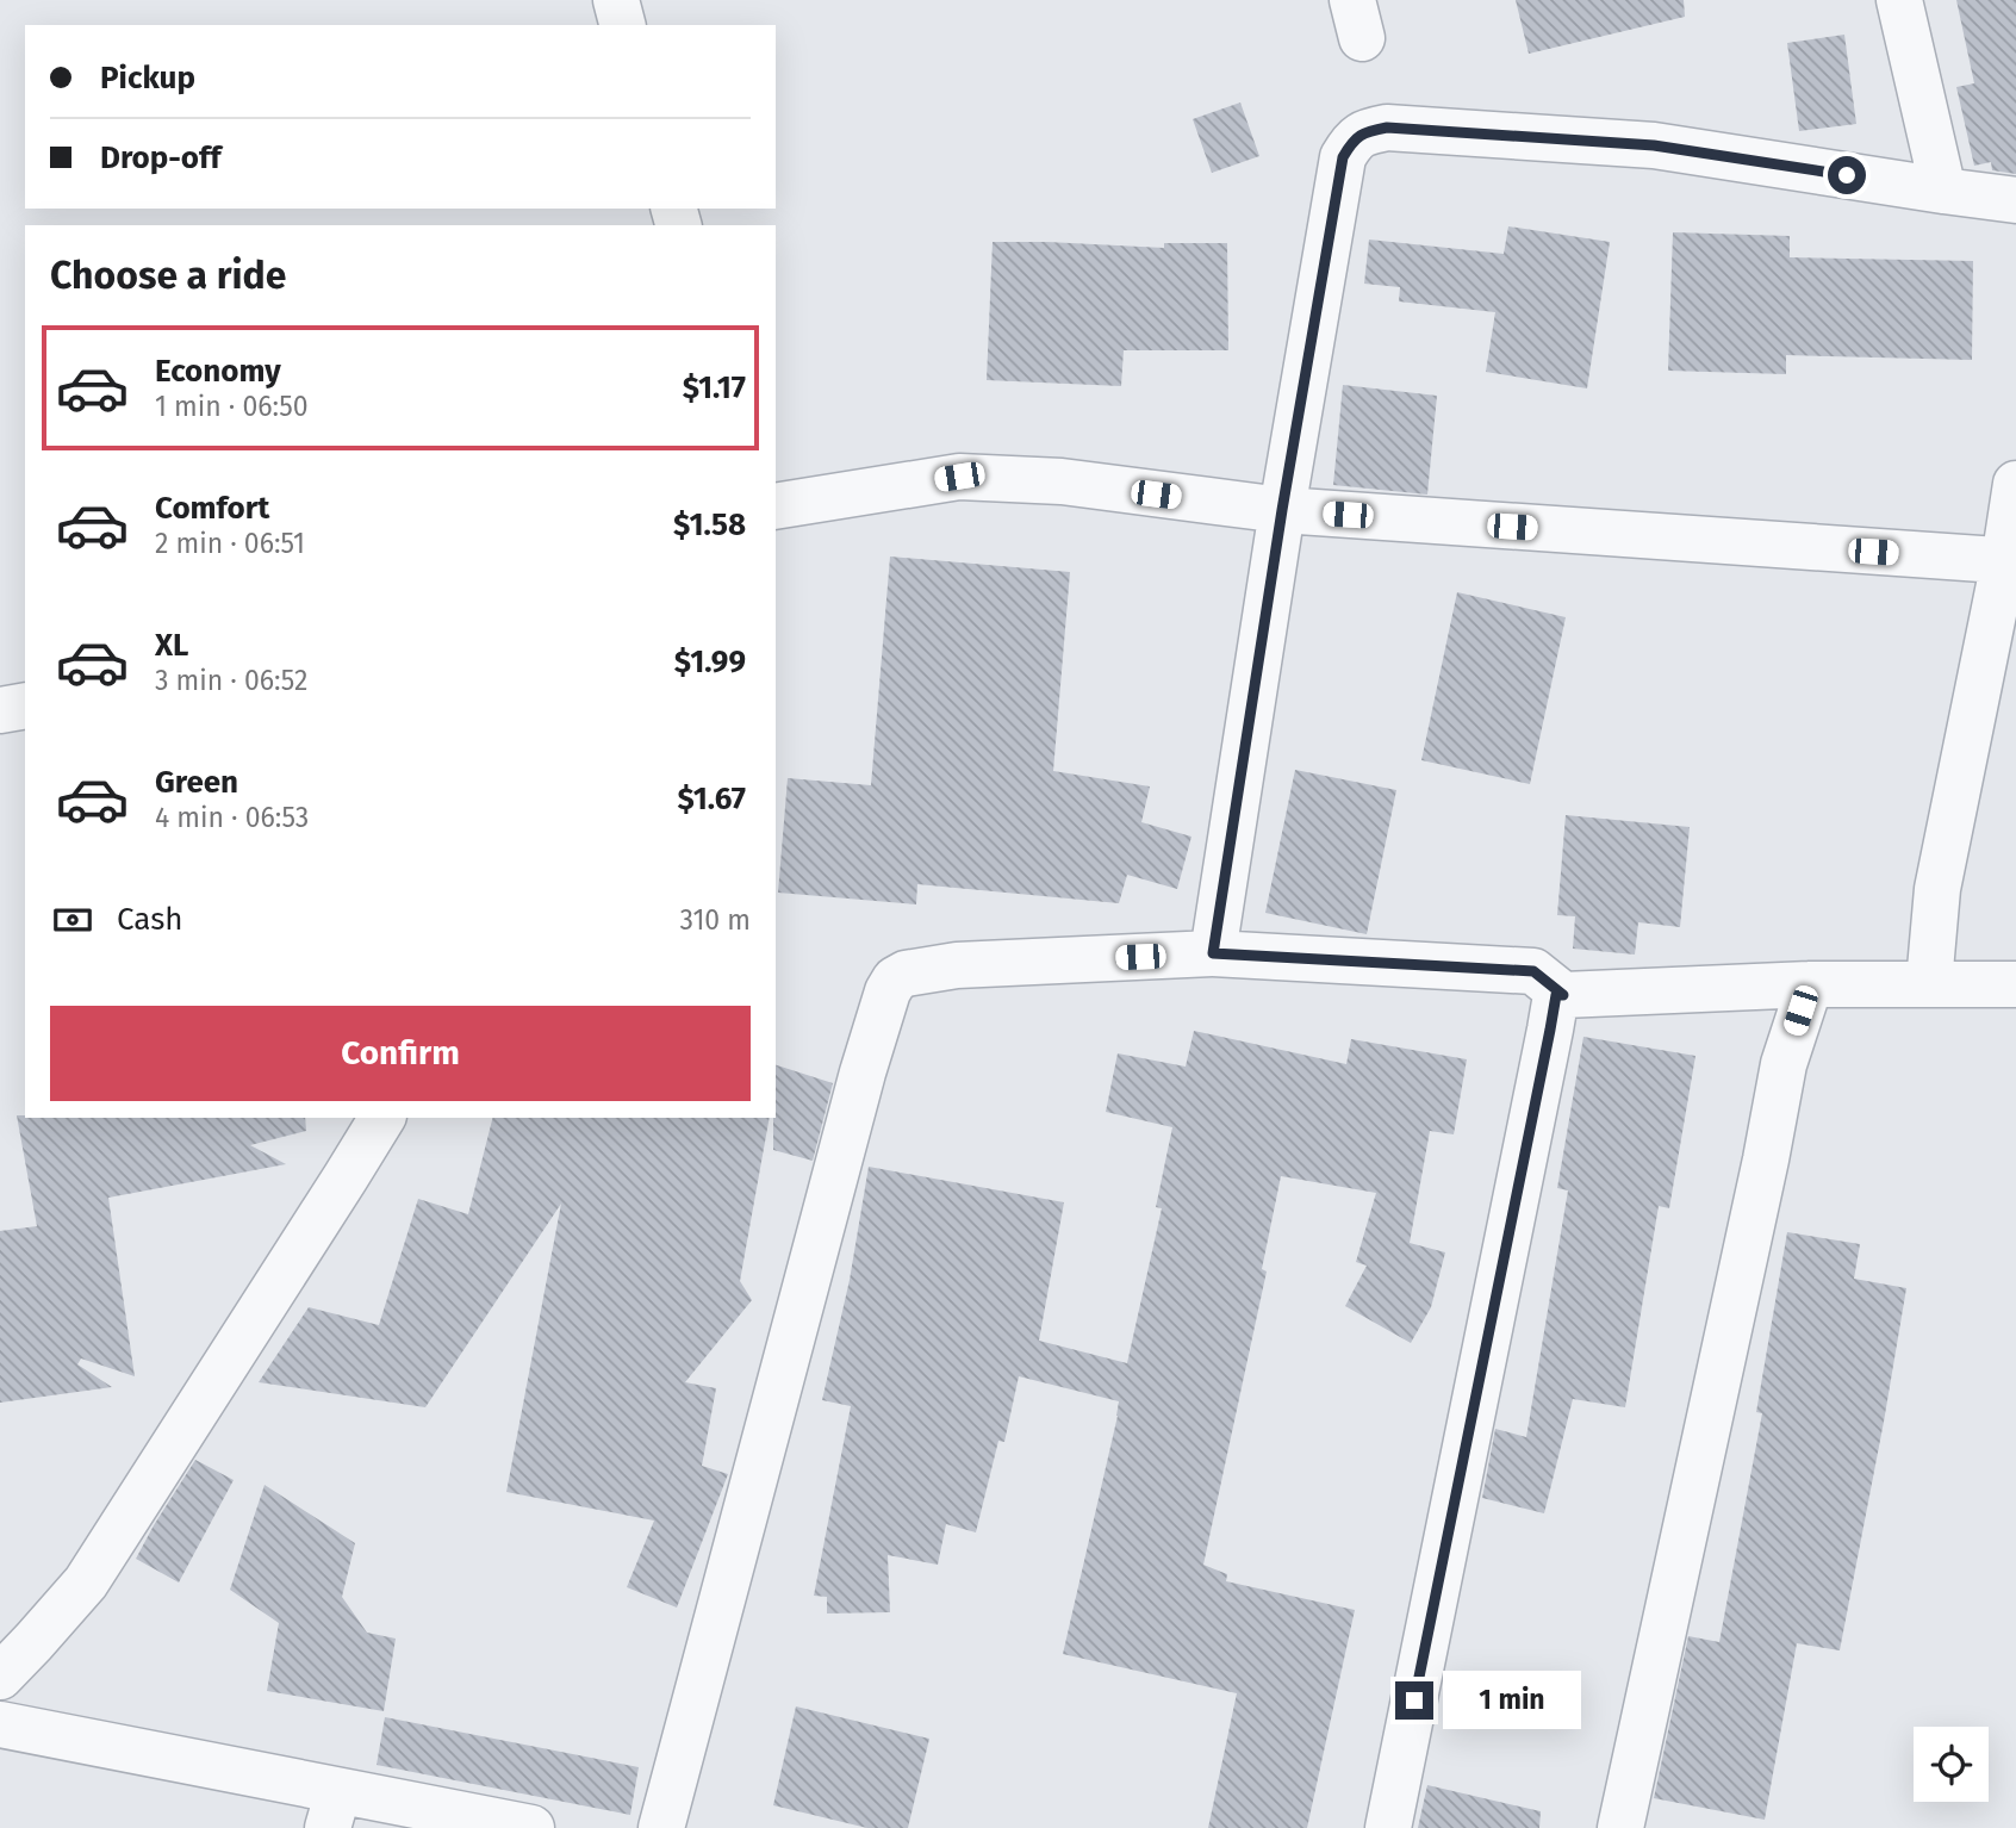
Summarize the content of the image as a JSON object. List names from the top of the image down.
{
  "page": {
    "banner": ["Pickup", "Drop-off"],
    "heading": "Choose a ride",
    "list": [
      {
        "name": "Economy",
        "note": "1 min · 06:50",
        "value": "$1.17"
      },
      {
        "name": "Comfort",
        "note": "2 min · 06:51",
        "value": "$1.58"
      },
      {
        "name": "XL",
        "note": "3 min · 06:52",
        "value": "$1.99"
      },
      {
        "name": "Green",
        "note": "4 min · 06:53",
        "value": "$1.67"
      }
    ],
    "pay": ["Cash", "310 m"],
    "buttons": "Confirm",
    "bubble": "1 min"
  }
}
